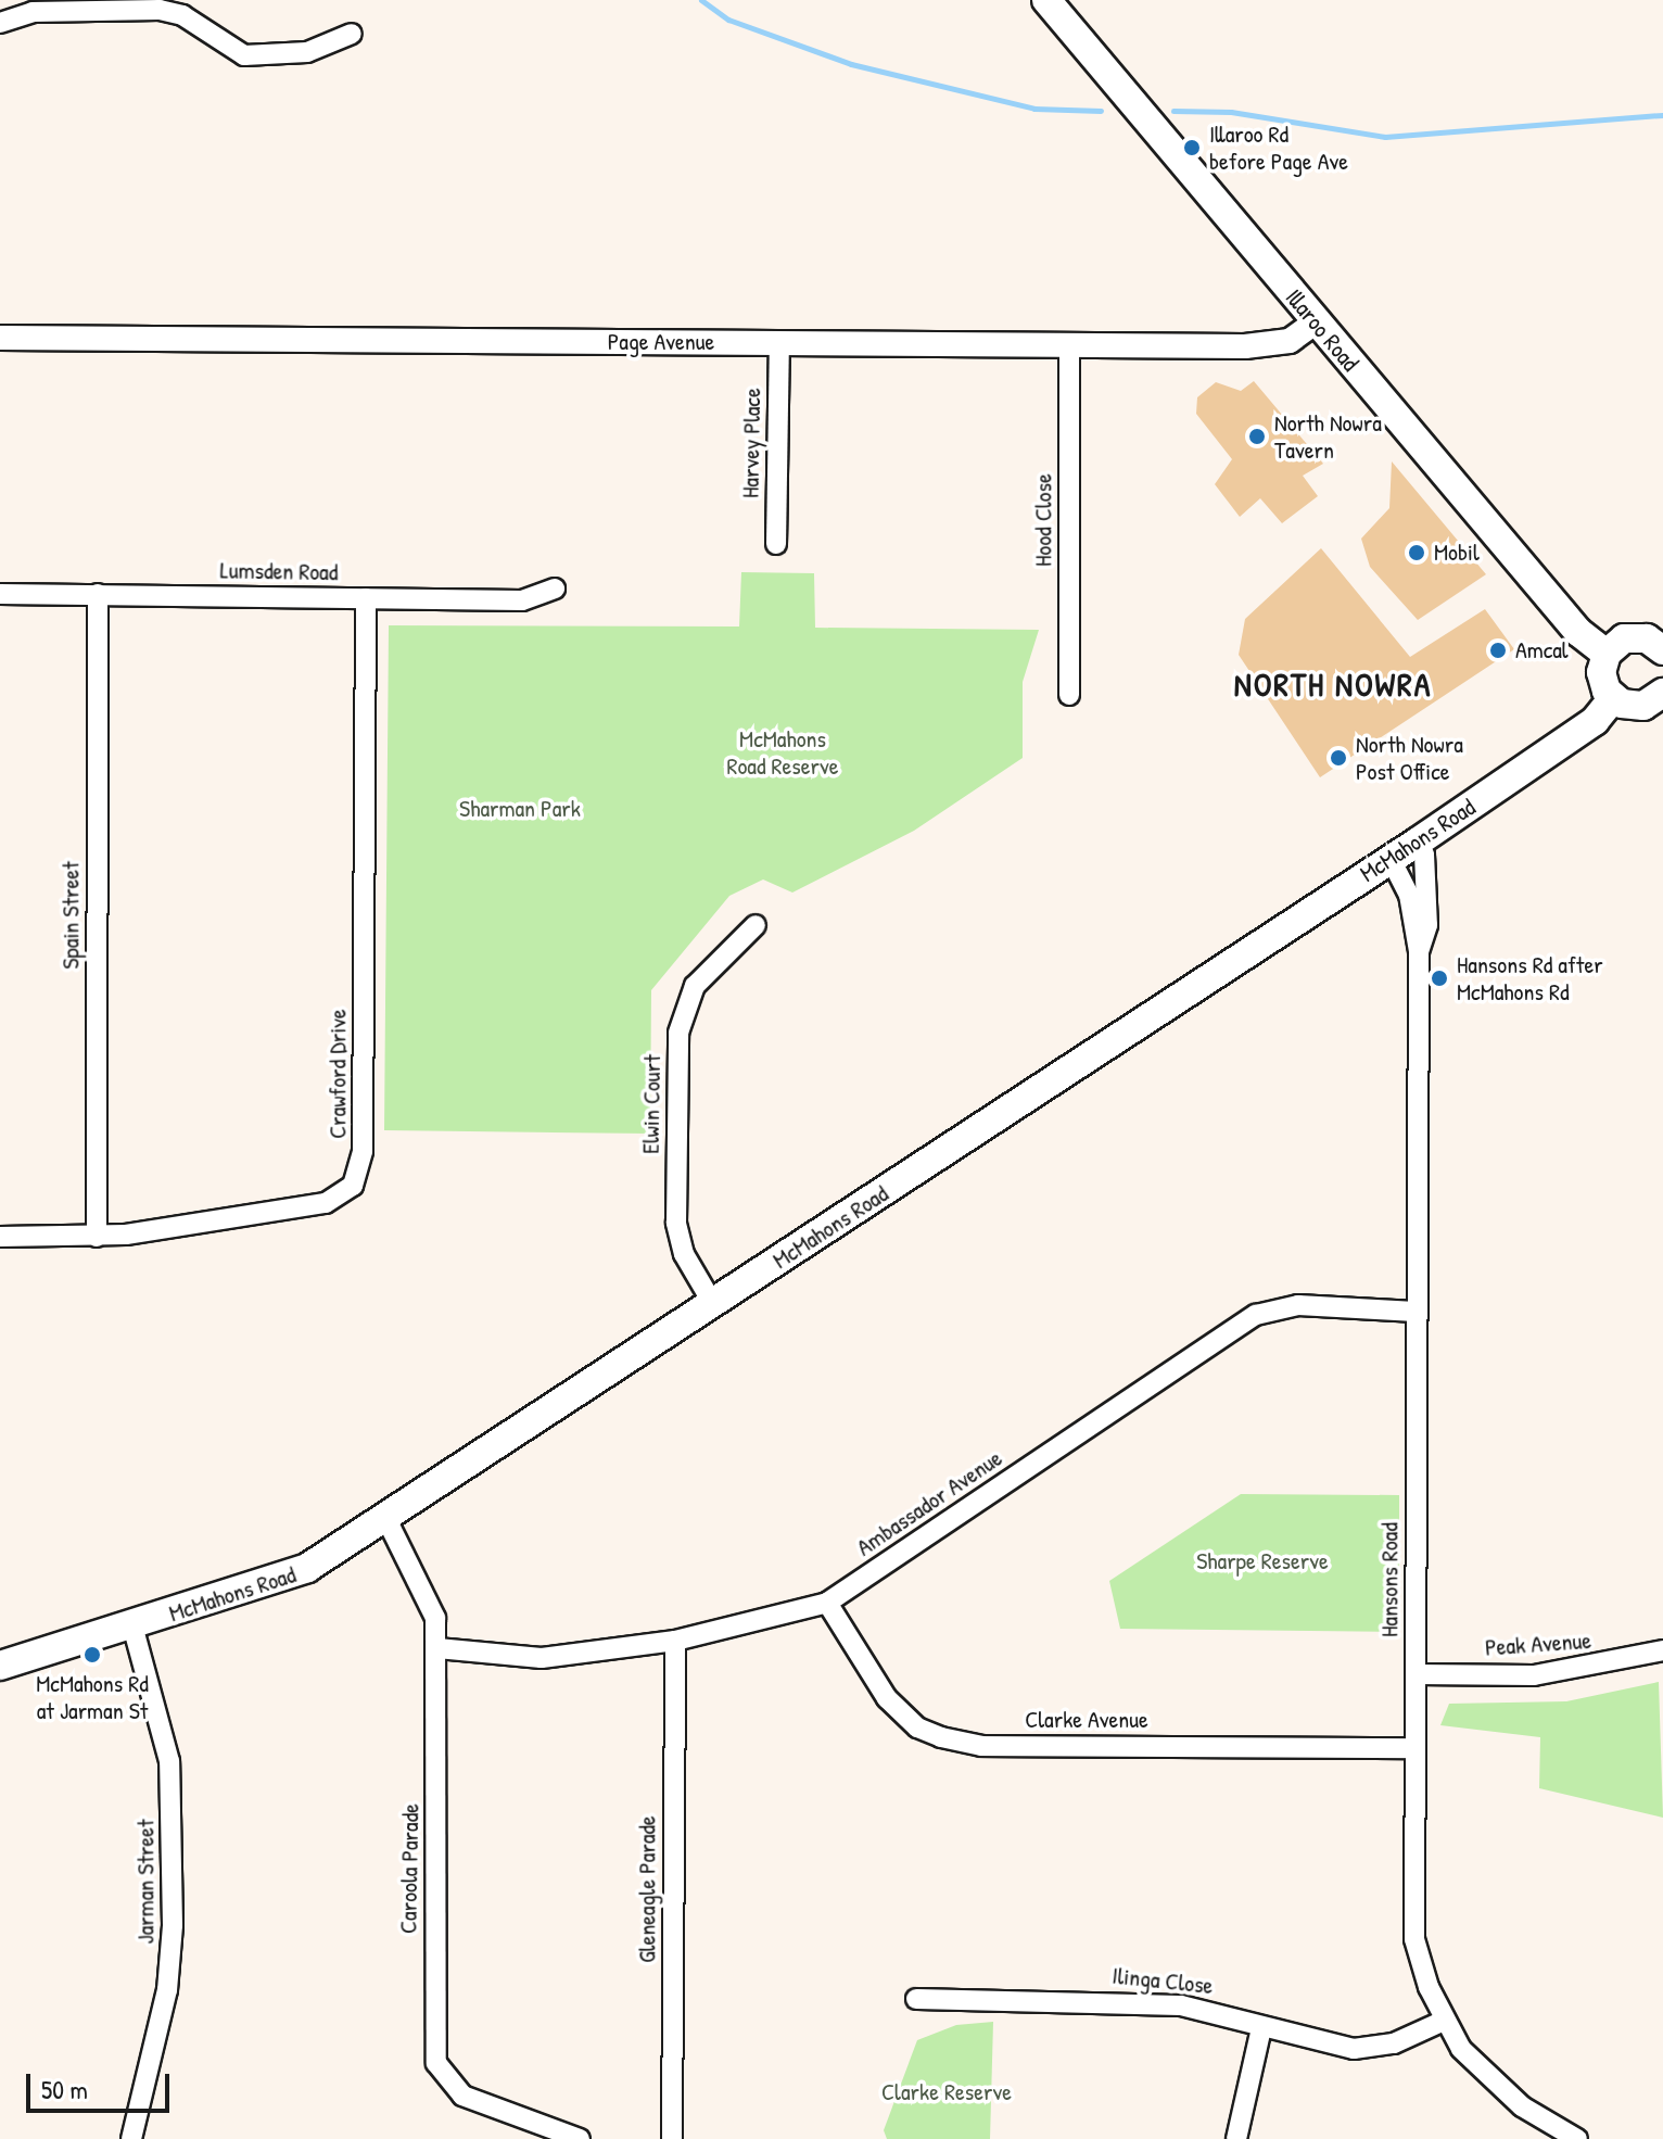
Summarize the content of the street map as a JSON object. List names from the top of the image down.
{
  "streets": {
    "main road": ["Illaroo Road", "McMahons Road"],
    "street": [
      "Page Avenue",
      "Harvey Place",
      "Hood Close",
      "Lumsden Road",
      "Spain Street",
      "Crawford Drive",
      "Elwin Court",
      "Ambassador Avenue",
      "Hansons Road",
      "Peak Avenue",
      "Clarke Avenue",
      "Caroola Parade",
      "Jarman Street",
      "Gleneagle Parade",
      "Ilinga Close"
    ]
  },
  "crossings": [
    ["Illaroo Road", "Page Avenue"],
    ["Page Avenue", "Harvey Place"],
    ["Page Avenue", "Hood Close"],
    ["Lumsden Road", "Spain Street"],
    ["Lumsden Road", "Crawford Drive"],
    ["McMahons Road", "Elwin Court"],
    ["McMahons Road", "Hansons Road"],
    ["McMahons Road", "Caroola Parade"],
    ["McMahons Road", "Jarman Street"],
    ["Spain Street", "Crawford Drive"],
    ["Ambassador Avenue", "Hansons Road"],
    ["Ambassador Avenue", "Clarke Avenue"],
    ["Ambassador Avenue", "Caroola Parade"],
    ["Ambassador Avenue", "Gleneagle Parade"],
    ["Hansons Road", "Peak Avenue"],
    ["Hansons Road", "Clarke Avenue"],
    ["Hansons Road", "Ilinga Close"]
  ],
  "districts": ["NORTH NOWRA"],
  "parks": [
    "McMahons Road Reserve",
    "Sharman Park",
    "Sharpe Reserve",
    "Clarke Reserve"
  ],
  "places": [
    "Illaroo Rd before Page Ave",
    "North Nowra Tavern",
    "Mobil",
    "Amcal",
    "North Nowra Post Office",
    "Hansons Rd after McMahons Rd",
    "McMahons Rd at Jarman St"
  ],
  "scale_bar": "50 m"
}
